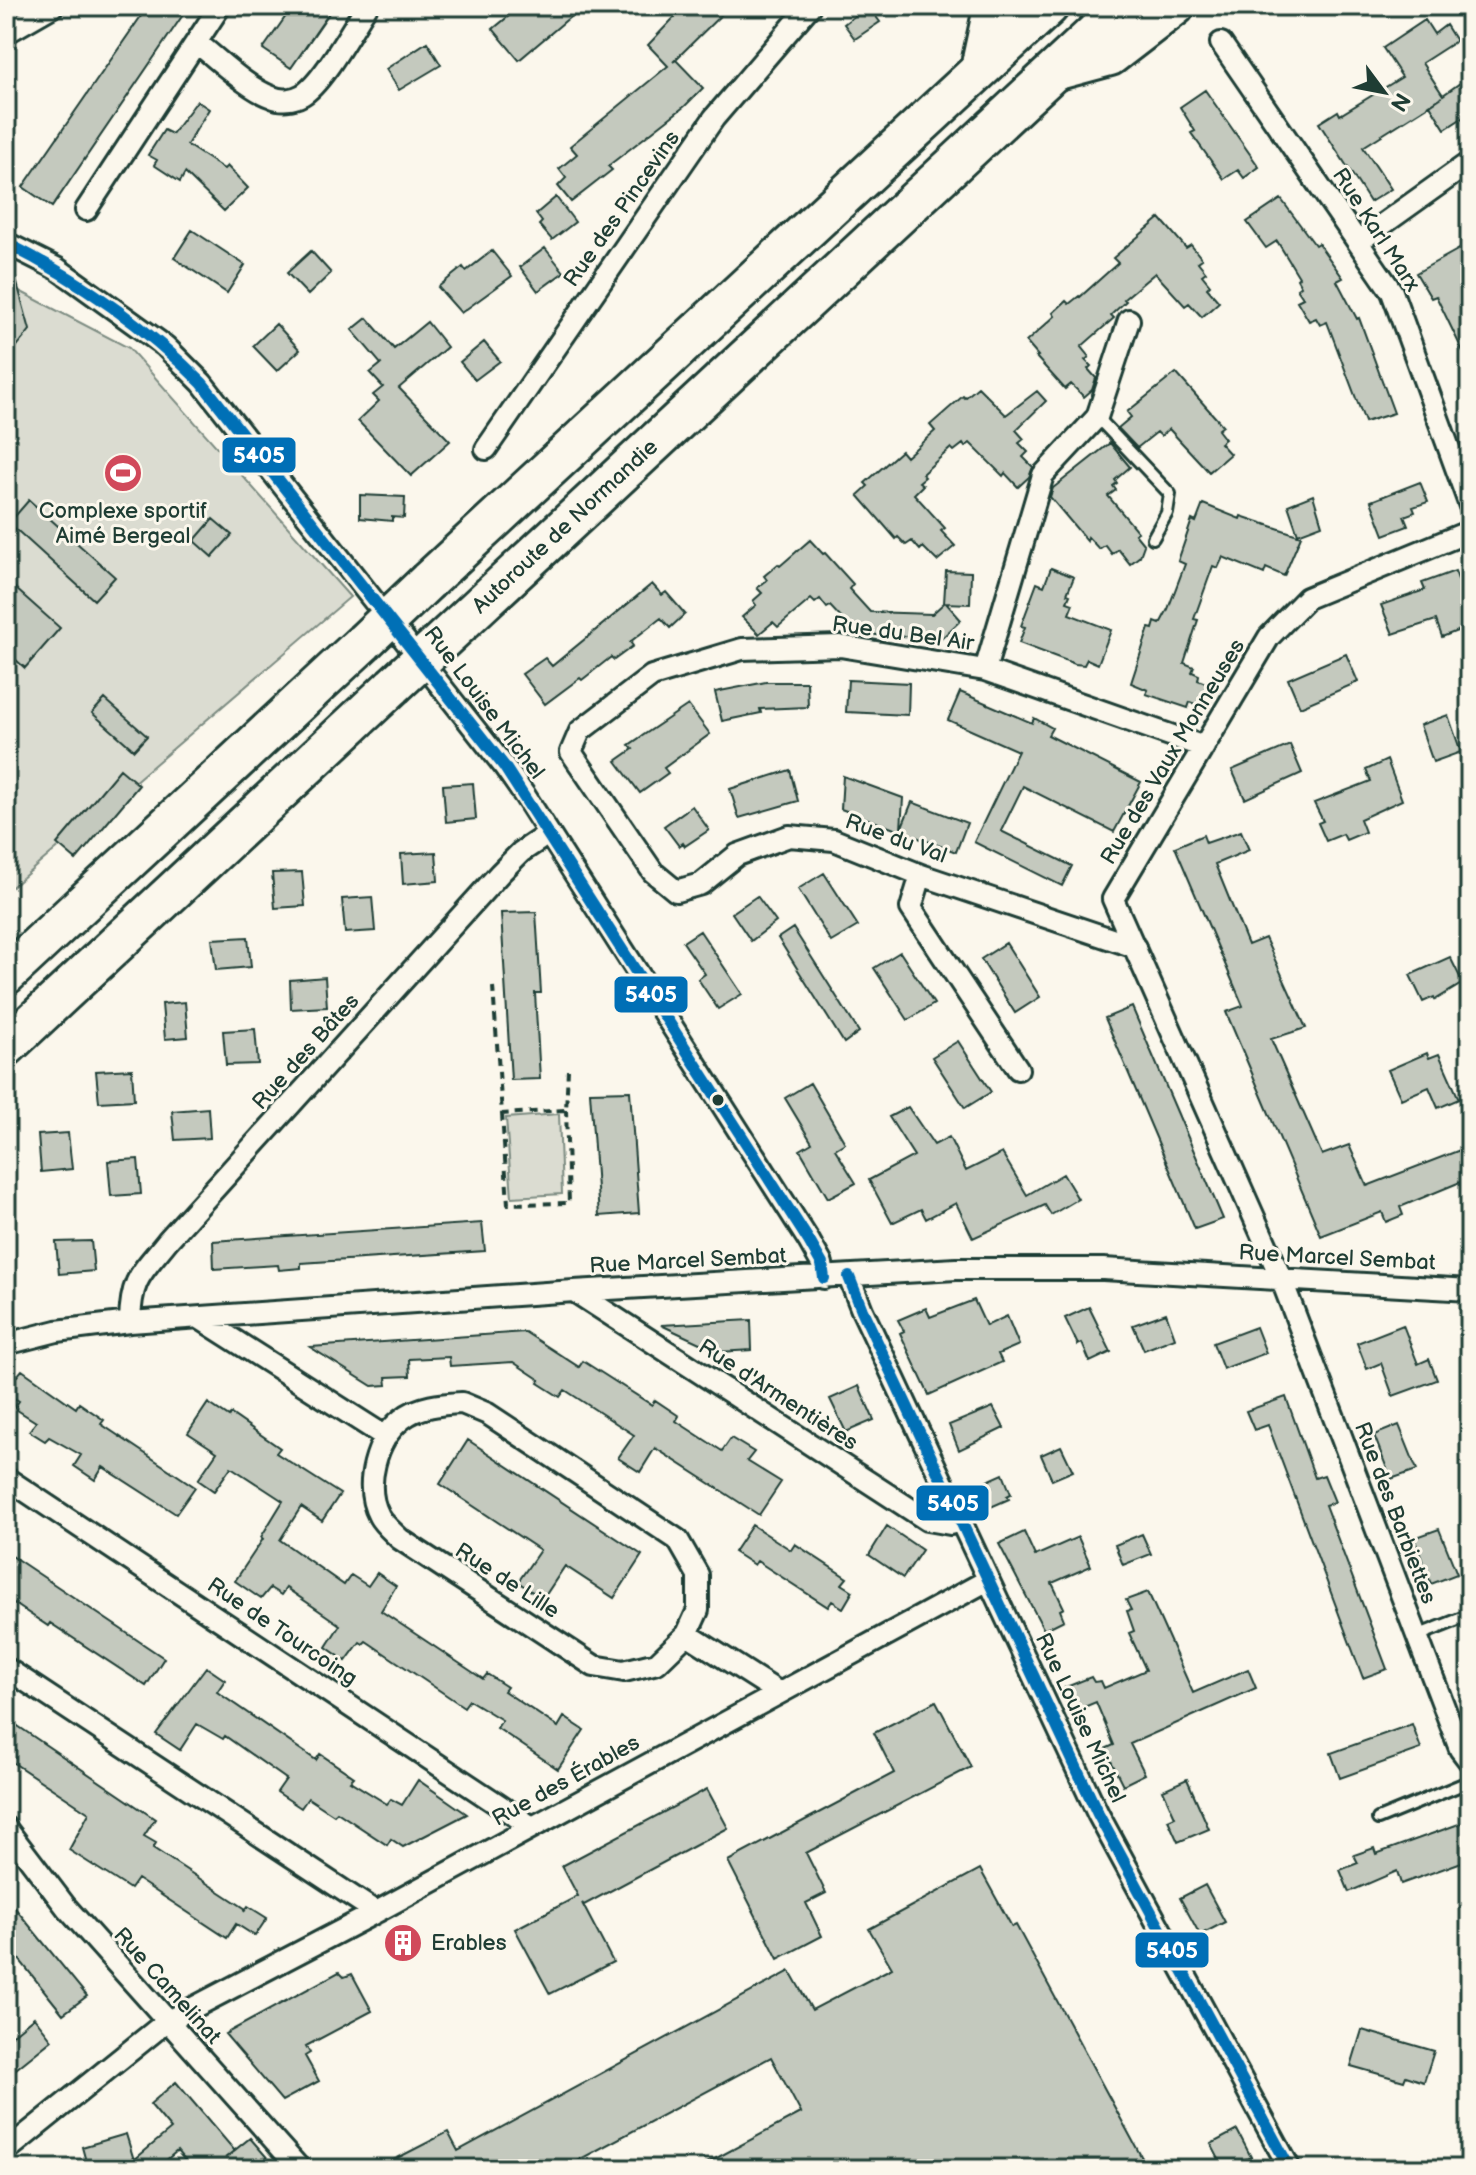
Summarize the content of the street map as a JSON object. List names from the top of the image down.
{
  "streets": {
    "highway": ["Autoroute de Normandie"],
    "street": [
      "Rue des Pincevins",
      "Rue Karl Marx",
      "Rue du Bel Air",
      "Rue Louise Michel",
      "Rue des Vaux Monneuses",
      "Rue du Val",
      "Rue des Bâtes",
      "Rue Marcel Sembat",
      "Rue d'Armentières",
      "Rue des Barbiettes",
      "Rue de Lille",
      "Rue de Tourcoing",
      "Rue des Érables",
      "Rue Camelinat"
    ]
  },
  "crossings": [
    ["Rue du Bel Air", "Rue des Vaux Monneuses"],
    ["Rue du Bel Air", "Rue du Val"],
    ["Rue Louise Michel", "Rue des Bâtes"],
    ["Rue Louise Michel", "Rue Marcel Sembat"],
    ["Rue Louise Michel", "Rue d'Armentières"],
    ["Rue Louise Michel", "Rue des Érables"],
    ["Rue des Vaux Monneuses", "Rue du Val"],
    ["Rue des Vaux Monneuses", "Rue Marcel Sembat"],
    ["Rue des Vaux Monneuses", "Rue des Barbiettes"],
    ["Rue des Bâtes", "Rue Marcel Sembat"],
    ["Rue Marcel Sembat", "Rue d'Armentières"],
    ["Rue Marcel Sembat", "Rue des Barbiettes"],
    ["Rue de Tourcoing", "Rue des Érables"],
    ["Rue des Érables", "Rue Camelinat"]
  ],
  "places": {
    "sports": ["Complexe sportif Aimé Bergeal"],
    "building": ["Erables"]
  },
  "lines": ["transit line 5405"],
  "north": "bottom right"
}
